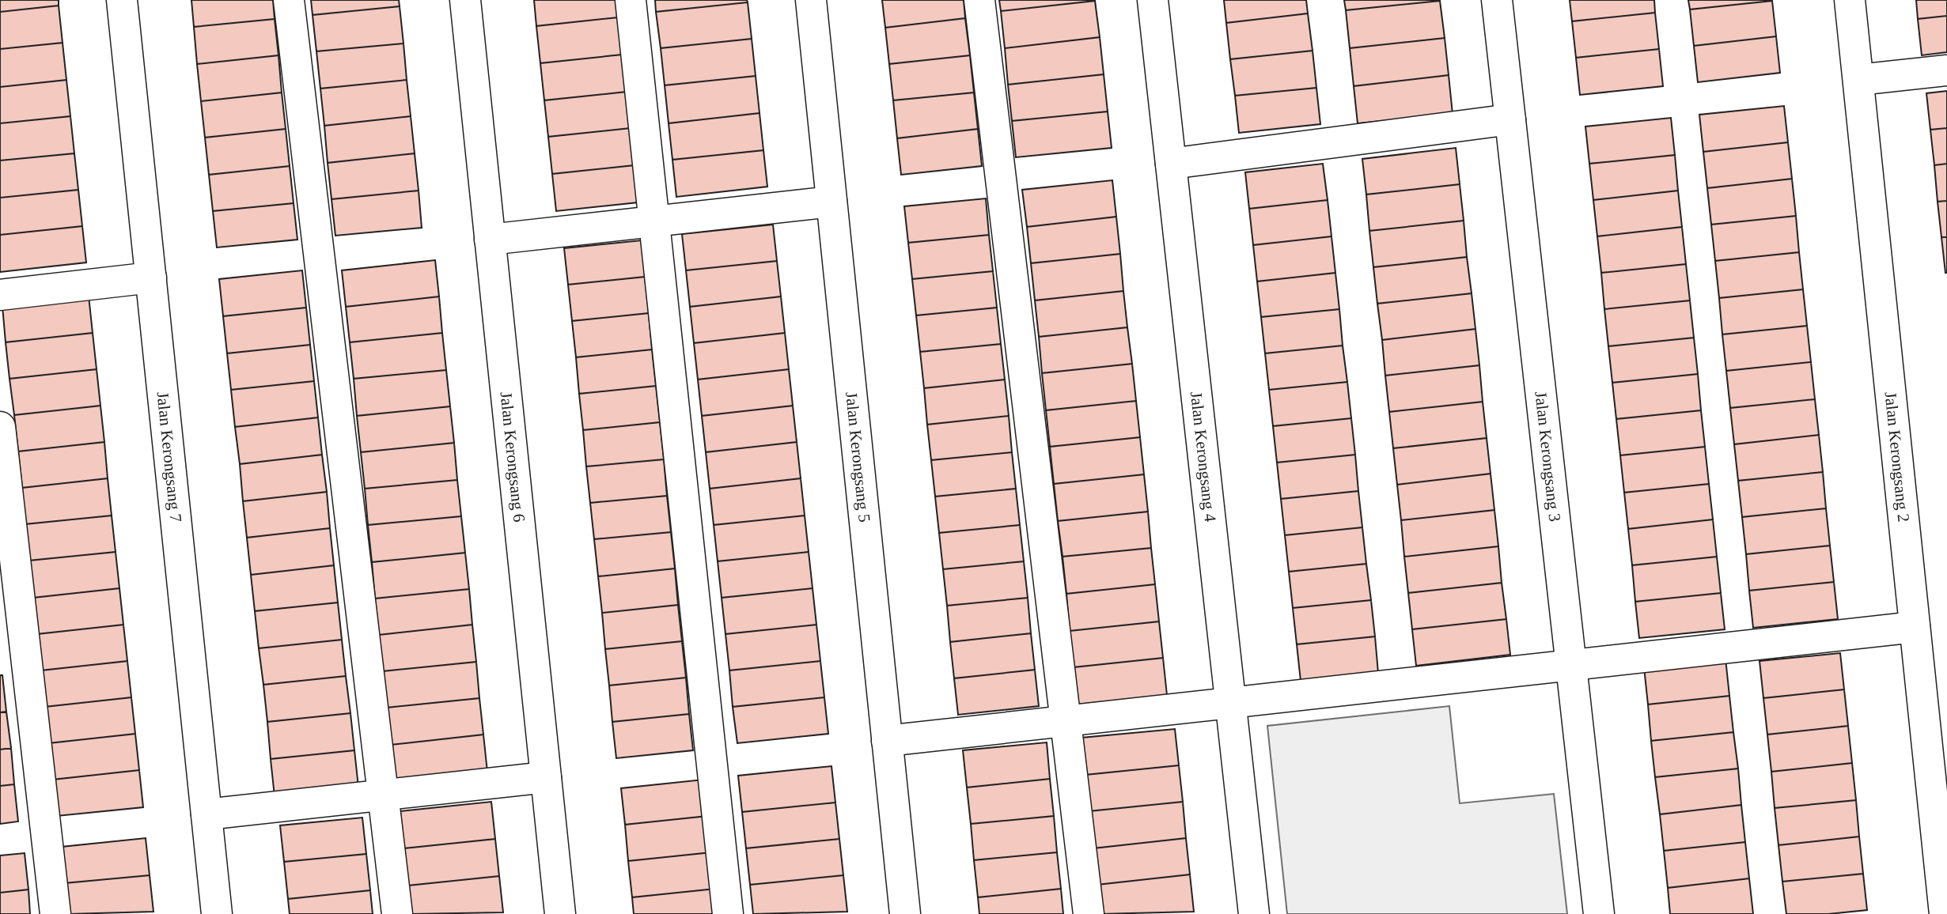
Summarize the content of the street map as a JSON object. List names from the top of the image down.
{
  "streets": {
    "street": [
      "Jalan Kerongsang 7",
      "Jalan Kerongsang 6",
      "Jalan Kerongsang 5",
      "Jalan Kerongsang 4",
      "Jalan Kerongsang 3",
      "Jalan Kerongsang 2"
    ]
  }
}
